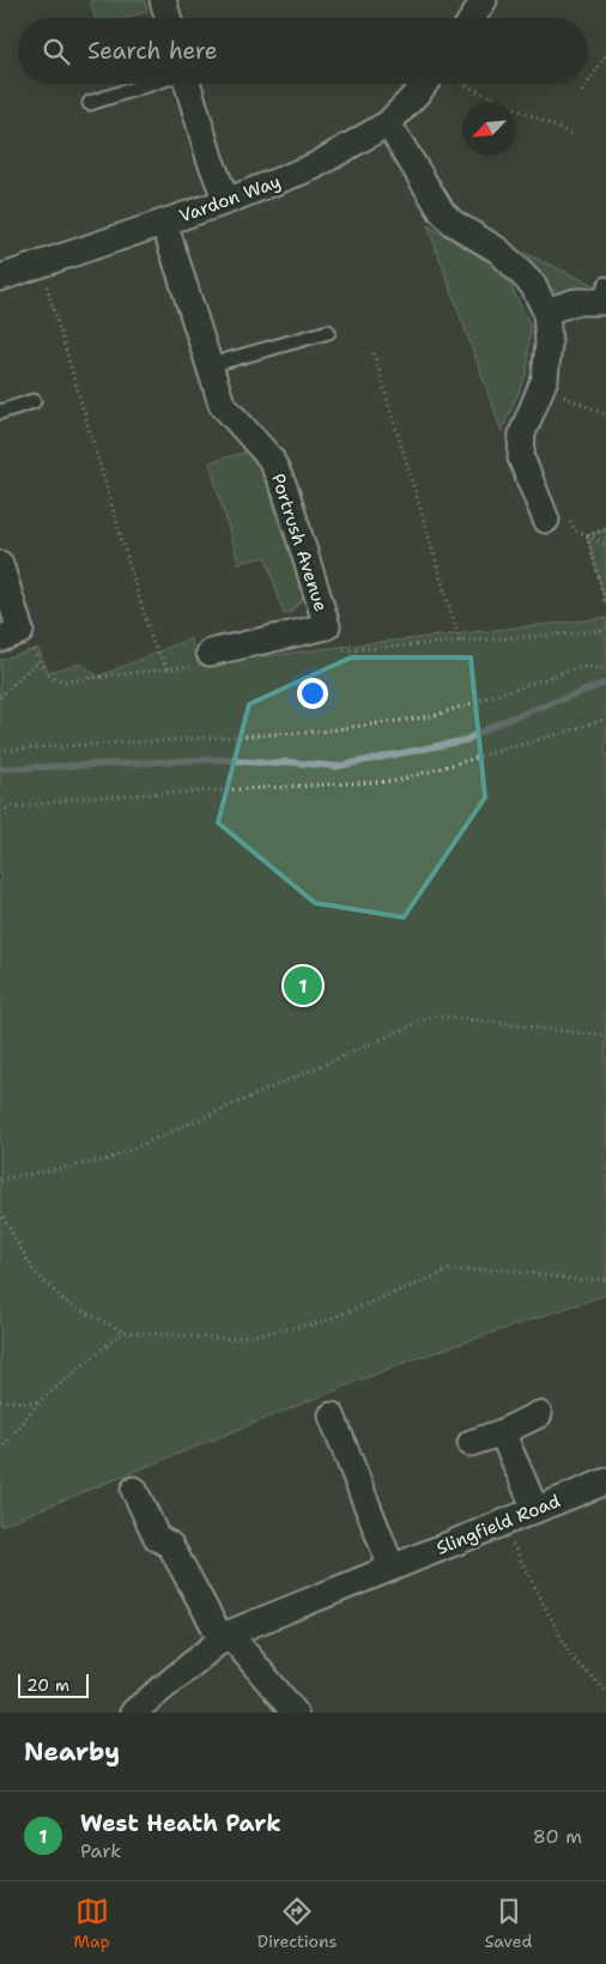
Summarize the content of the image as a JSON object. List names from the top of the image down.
{
  "streets": {
    "street": ["Vardon Way", "Portrush Avenue", "Slingfield Road"]
  },
  "crossings": [
    ["Vardon Way", "Portrush Avenue"]
  ],
  "scale_bar": "20 m",
  "north": "bottom left",
  "page": {
    "search": "Search here",
    "pins": "1",
    "scale": "20 m",
    "heading": "Nearby",
    "list": [
      {
        "mark": "1",
        "name": "West Heath Park",
        "note": "Park",
        "value": "80 m"
      }
    ],
    "nav": ["Map", "Directions", "Saved"]
  }
}
